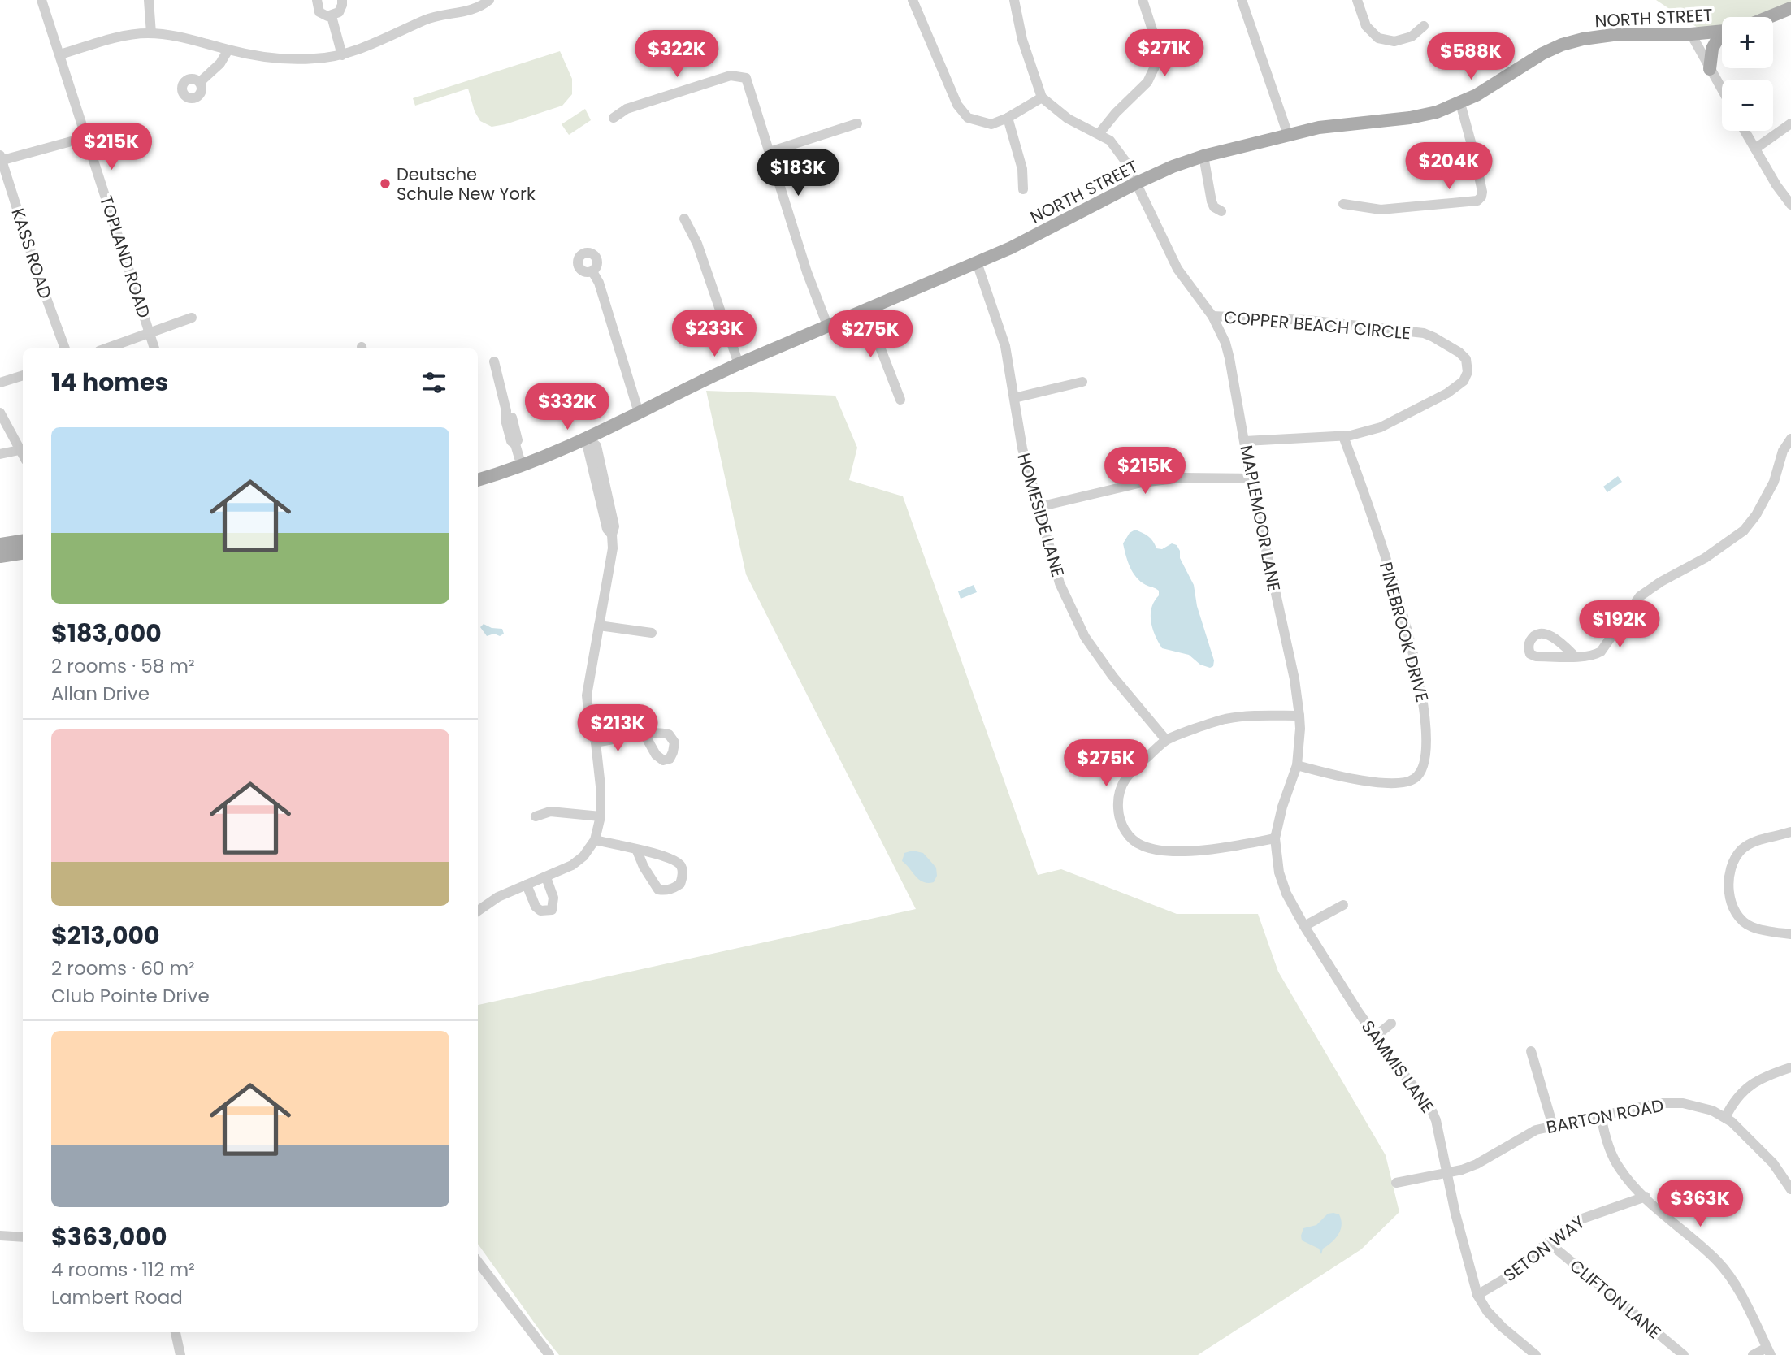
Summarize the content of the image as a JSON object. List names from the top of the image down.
{
  "streets": {
    "main road": ["NORTH STREET"],
    "street": [
      "KASS ROAD",
      "TOPLAND ROAD",
      "COPPER BEACH CIRCLE",
      "HOMESIDE LANE",
      "MAPLEMOOR LANE",
      "PINEBROOK DRIVE",
      "SAMMIS LANE",
      "BARTON ROAD",
      "SETON WAY",
      "CLIFTON LANE"
    ]
  },
  "crossings": [
    ["NORTH STREET", "HOMESIDE LANE"],
    ["NORTH STREET", "MAPLEMOOR LANE"],
    ["COPPER BEACH CIRCLE", "MAPLEMOOR LANE"],
    ["COPPER BEACH CIRCLE", "PINEBROOK DRIVE"],
    ["MAPLEMOOR LANE", "PINEBROOK DRIVE"],
    ["MAPLEMOOR LANE", "SAMMIS LANE"],
    ["SAMMIS LANE", "BARTON ROAD"],
    ["SAMMIS LANE", "SETON WAY"],
    ["SETON WAY", "CLIFTON LANE"]
  ],
  "places": ["Deutsche Schule New York"],
  "page": {
    "map_buttons": ["+", "−"],
    "price": [
      "$271K",
      "$322K",
      "$588K",
      "$215K",
      "$204K",
      "$183K",
      "$233K",
      "$275K",
      "$332K",
      "$215K",
      "$192K",
      "$213K",
      "$275K",
      "$363K"
    ],
    "heading": "14 homes",
    "list": [
      {
        "name": "$183,000",
        "note": "2 rooms · 58 m² · Allan Drive"
      },
      {
        "name": "$213,000",
        "note": "2 rooms · 60 m² · Club Pointe Drive"
      },
      {
        "name": "$363,000",
        "note": "4 rooms · 112 m² · Lambert Road"
      }
    ]
  }
}
